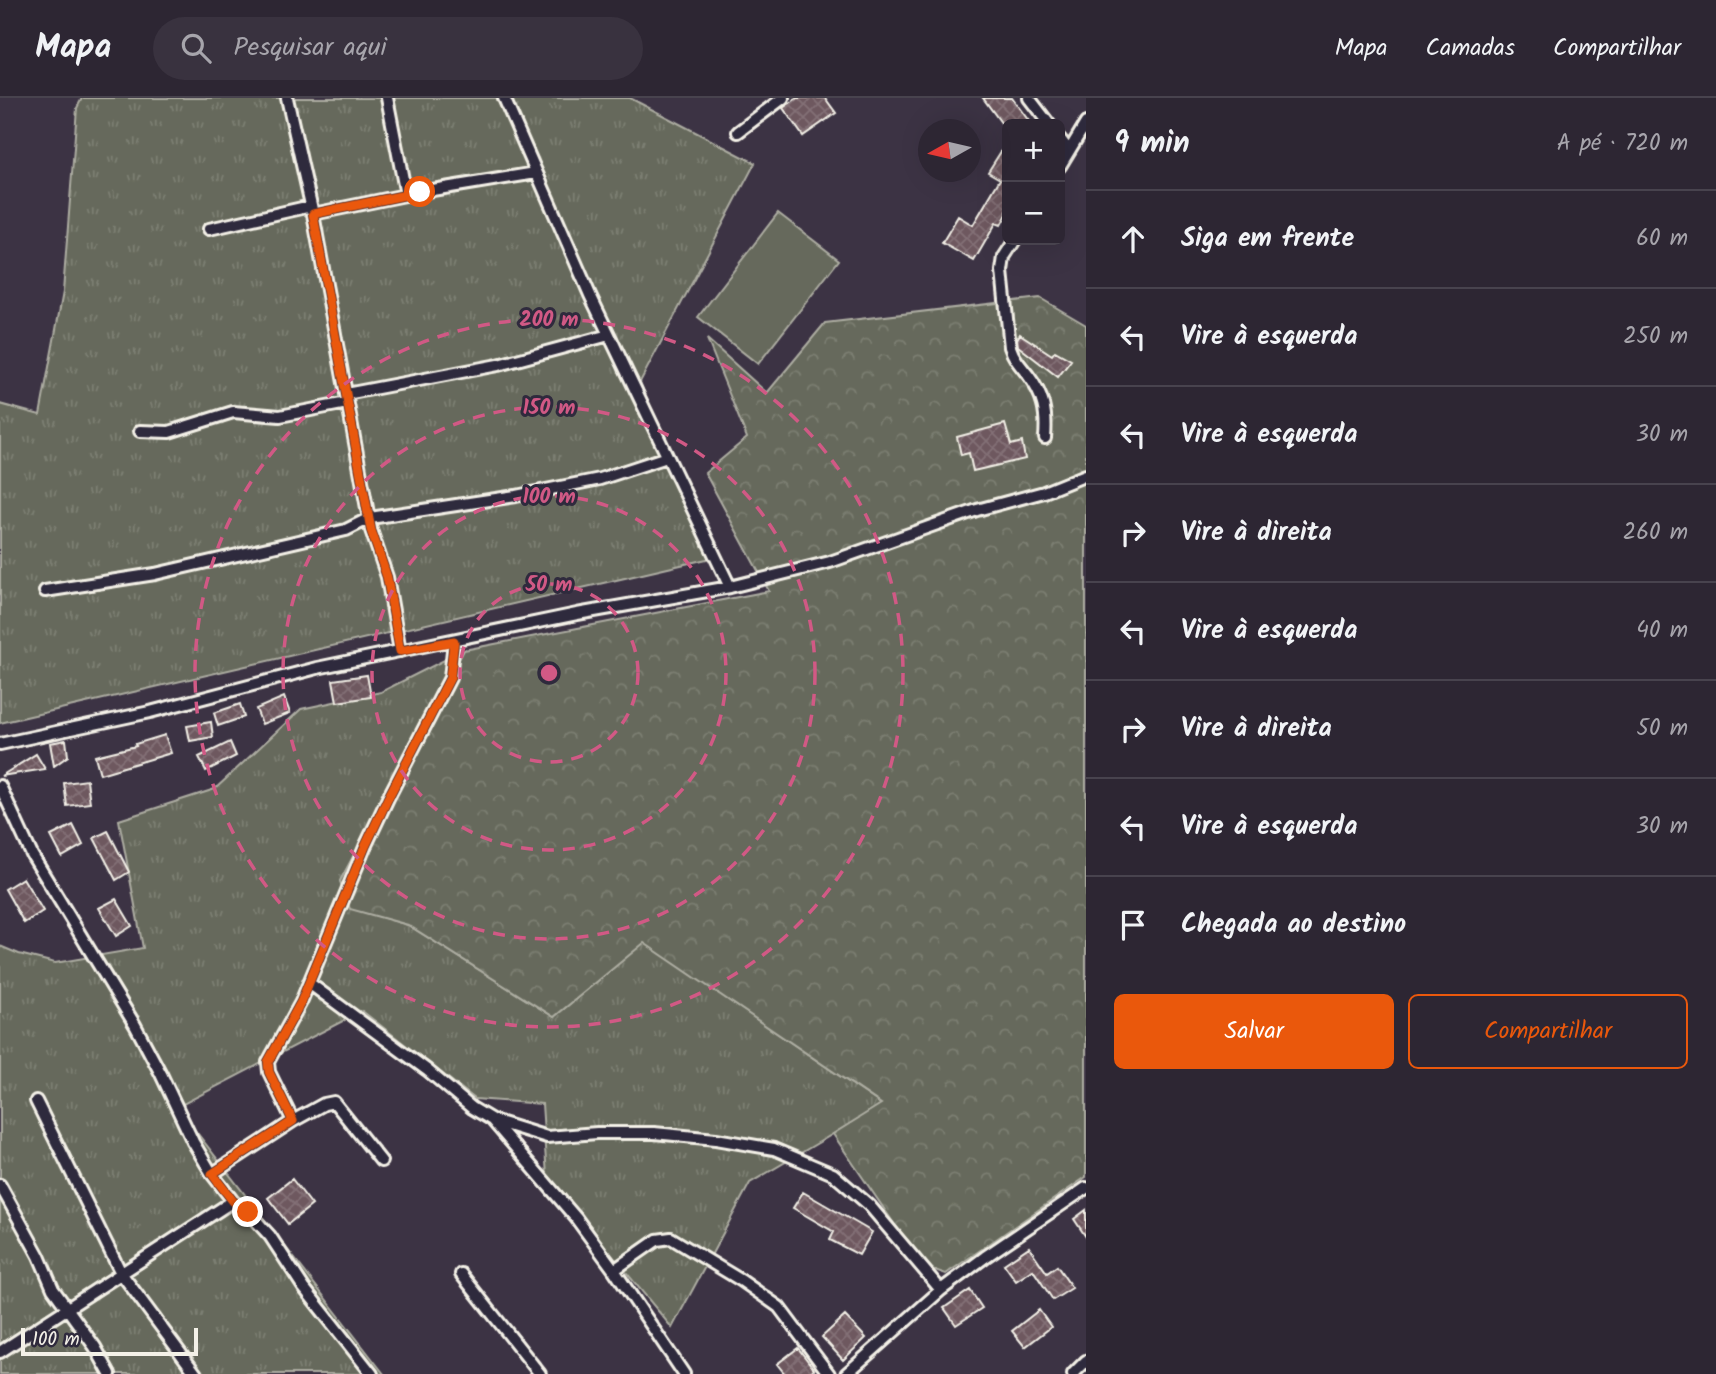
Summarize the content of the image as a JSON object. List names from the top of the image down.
{
  "scale_bar": "100 m",
  "north": "left",
  "page": {
    "header": "Mapa",
    "search": "Pesquisar aqui",
    "nav": ["Mapa", "Camadas", "Compartilhar"],
    "heading": ["9 min", "A pé · 720 m"],
    "map_buttons": ["+", "−"],
    "list": [
      ["Siga em frente", "60 m"],
      ["Vire à esquerda", "250 m"],
      ["Vire à esquerda", "30 m"],
      ["Vire à direita", "260 m"],
      ["Vire à esquerda", "40 m"],
      ["Vire à direita", "50 m"],
      ["Vire à esquerda", "30 m"],
      "Chegada ao destino"
    ],
    "buttons": ["Salvar", "Compartilhar"],
    "scale": "100 m"
  },
  "rings": [
    "200 m",
    "150 m",
    "100 m",
    "50 m"
  ]
}
